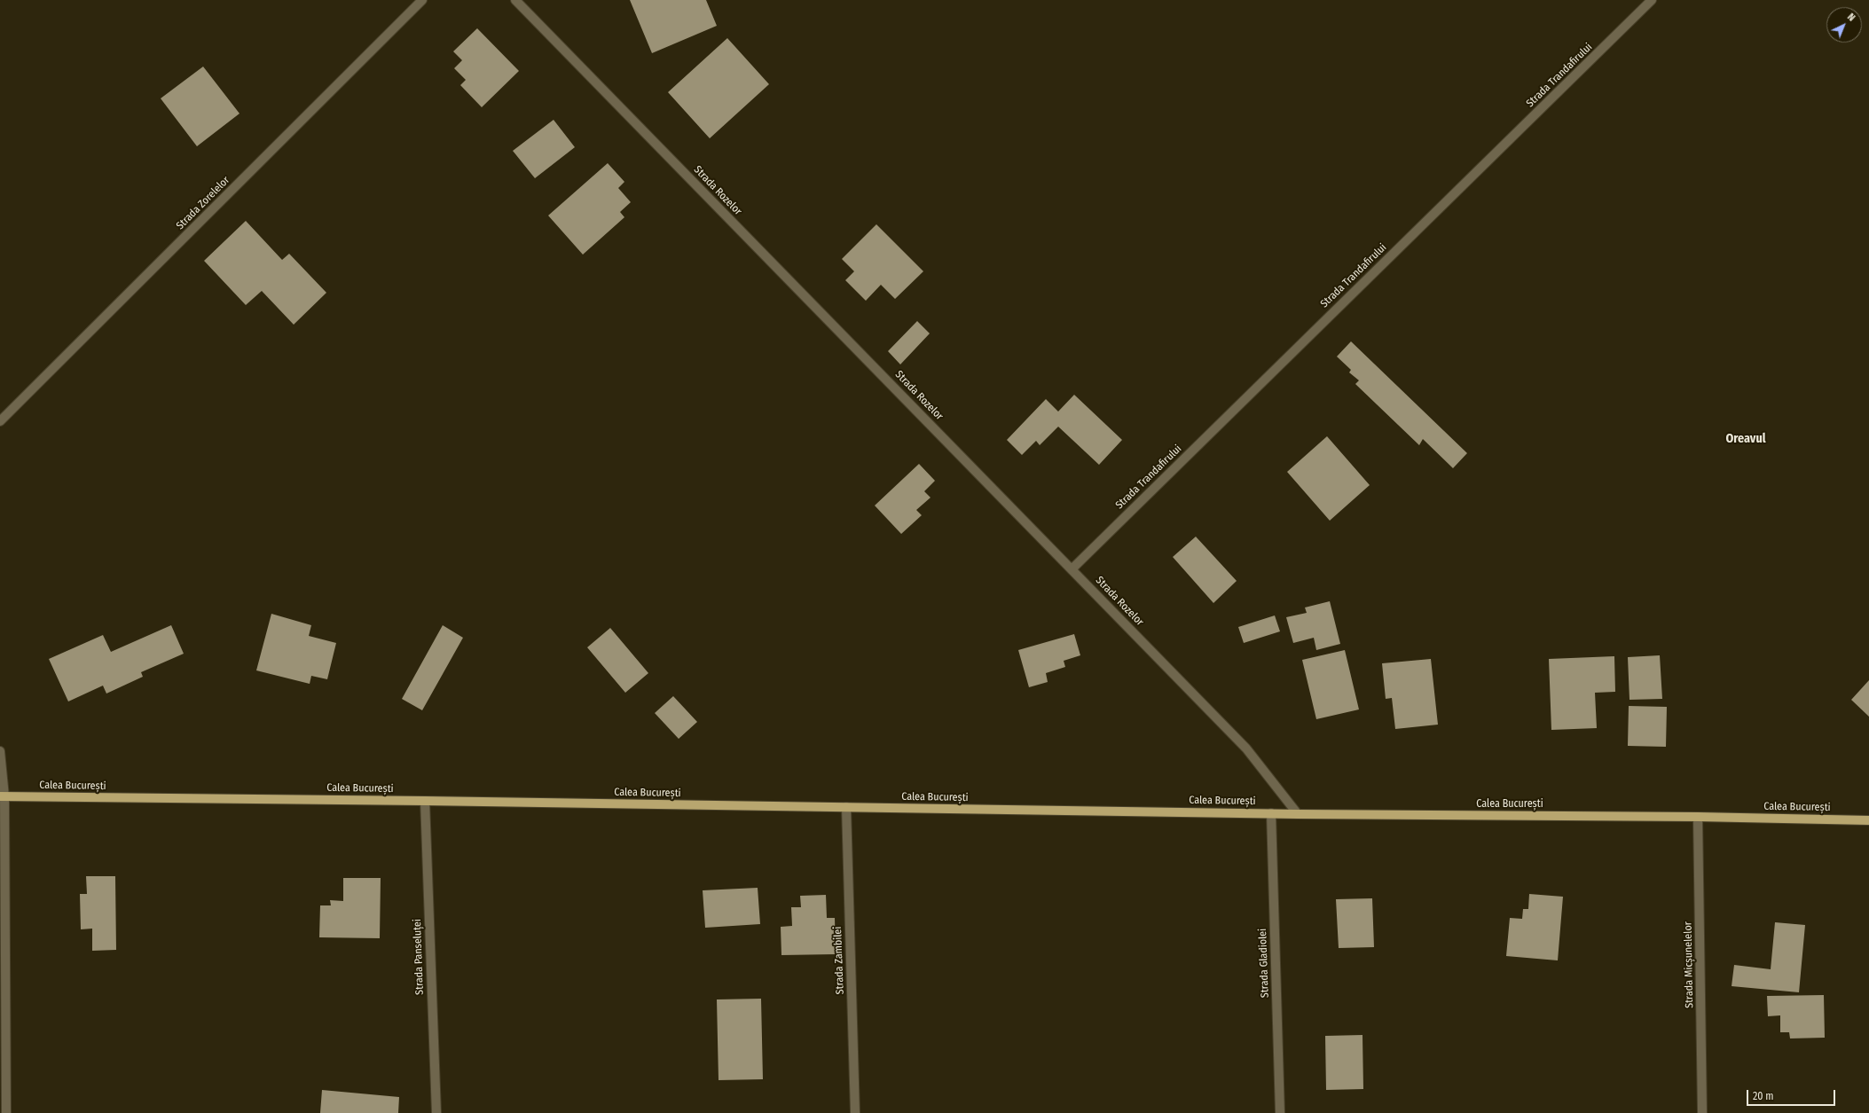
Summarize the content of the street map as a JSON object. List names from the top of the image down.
{
  "streets": {
    "main road": ["Calea București"],
    "street": [
      "Strada Trandafirului",
      "Strada Rozelor",
      "Strada Zorelelor",
      "Strada Panseluței",
      "Strada Zambilei",
      "Strada Gladiolei",
      "Strada Micșunelelor"
    ]
  },
  "crossings": [
    ["Strada Trandafirului", "Strada Rozelor"],
    ["Strada Rozelor", "Calea București"],
    ["Calea București", "Strada Panseluței"],
    ["Calea București", "Strada Zambilei"],
    ["Calea București", "Strada Gladiolei"],
    ["Calea București", "Strada Micșunelelor"]
  ],
  "districts": ["Oreavul"],
  "scale_bar": "20 m",
  "north": "top right"
}
